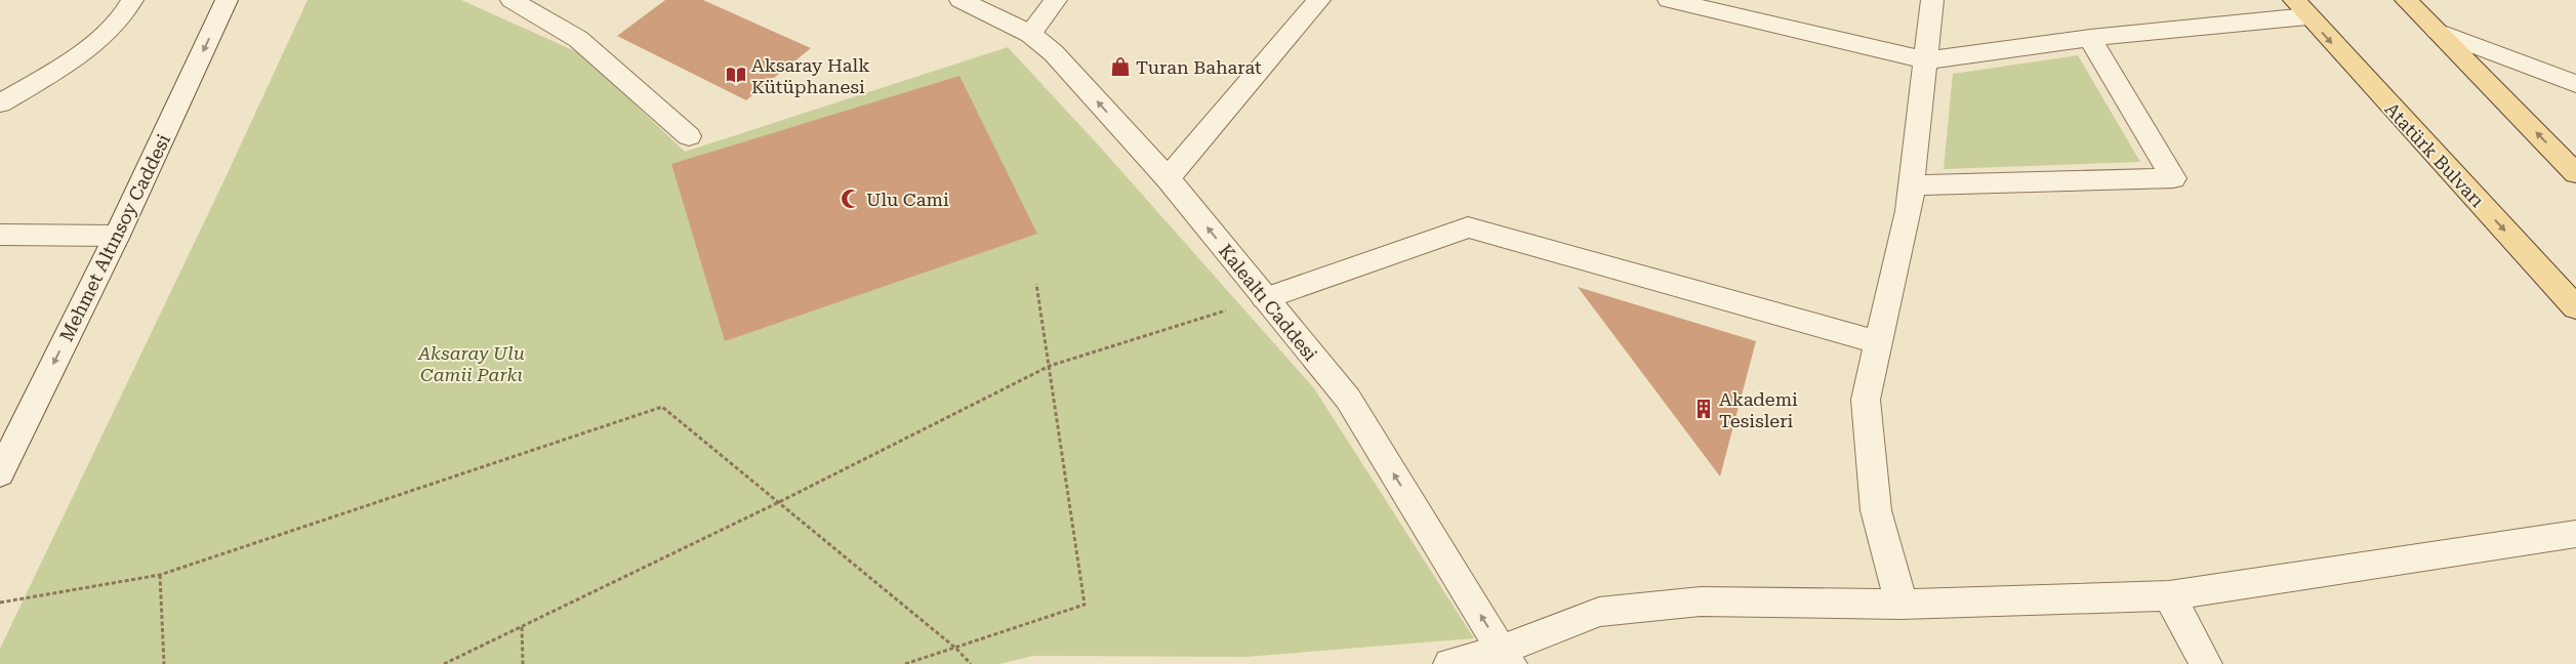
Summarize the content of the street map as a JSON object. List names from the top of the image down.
{
  "streets": {
    "main road": ["Atatürk Bulvarı"],
    "street": ["Mehmet Altınsoy Caddesi", "Kalealtı Caddesi"]
  },
  "one_way": ["Mehmet Altınsoy Caddesi", "Kalealtı Caddesi"],
  "parks": ["Aksaray Ulu Camii Parkı"],
  "places": {
    "shop": ["Turan Baharat"],
    "library": ["Aksaray Halk Kütüphanesi"],
    "mosque": ["Ulu Cami"],
    "building": ["Akademi Tesisleri"]
  }
}
